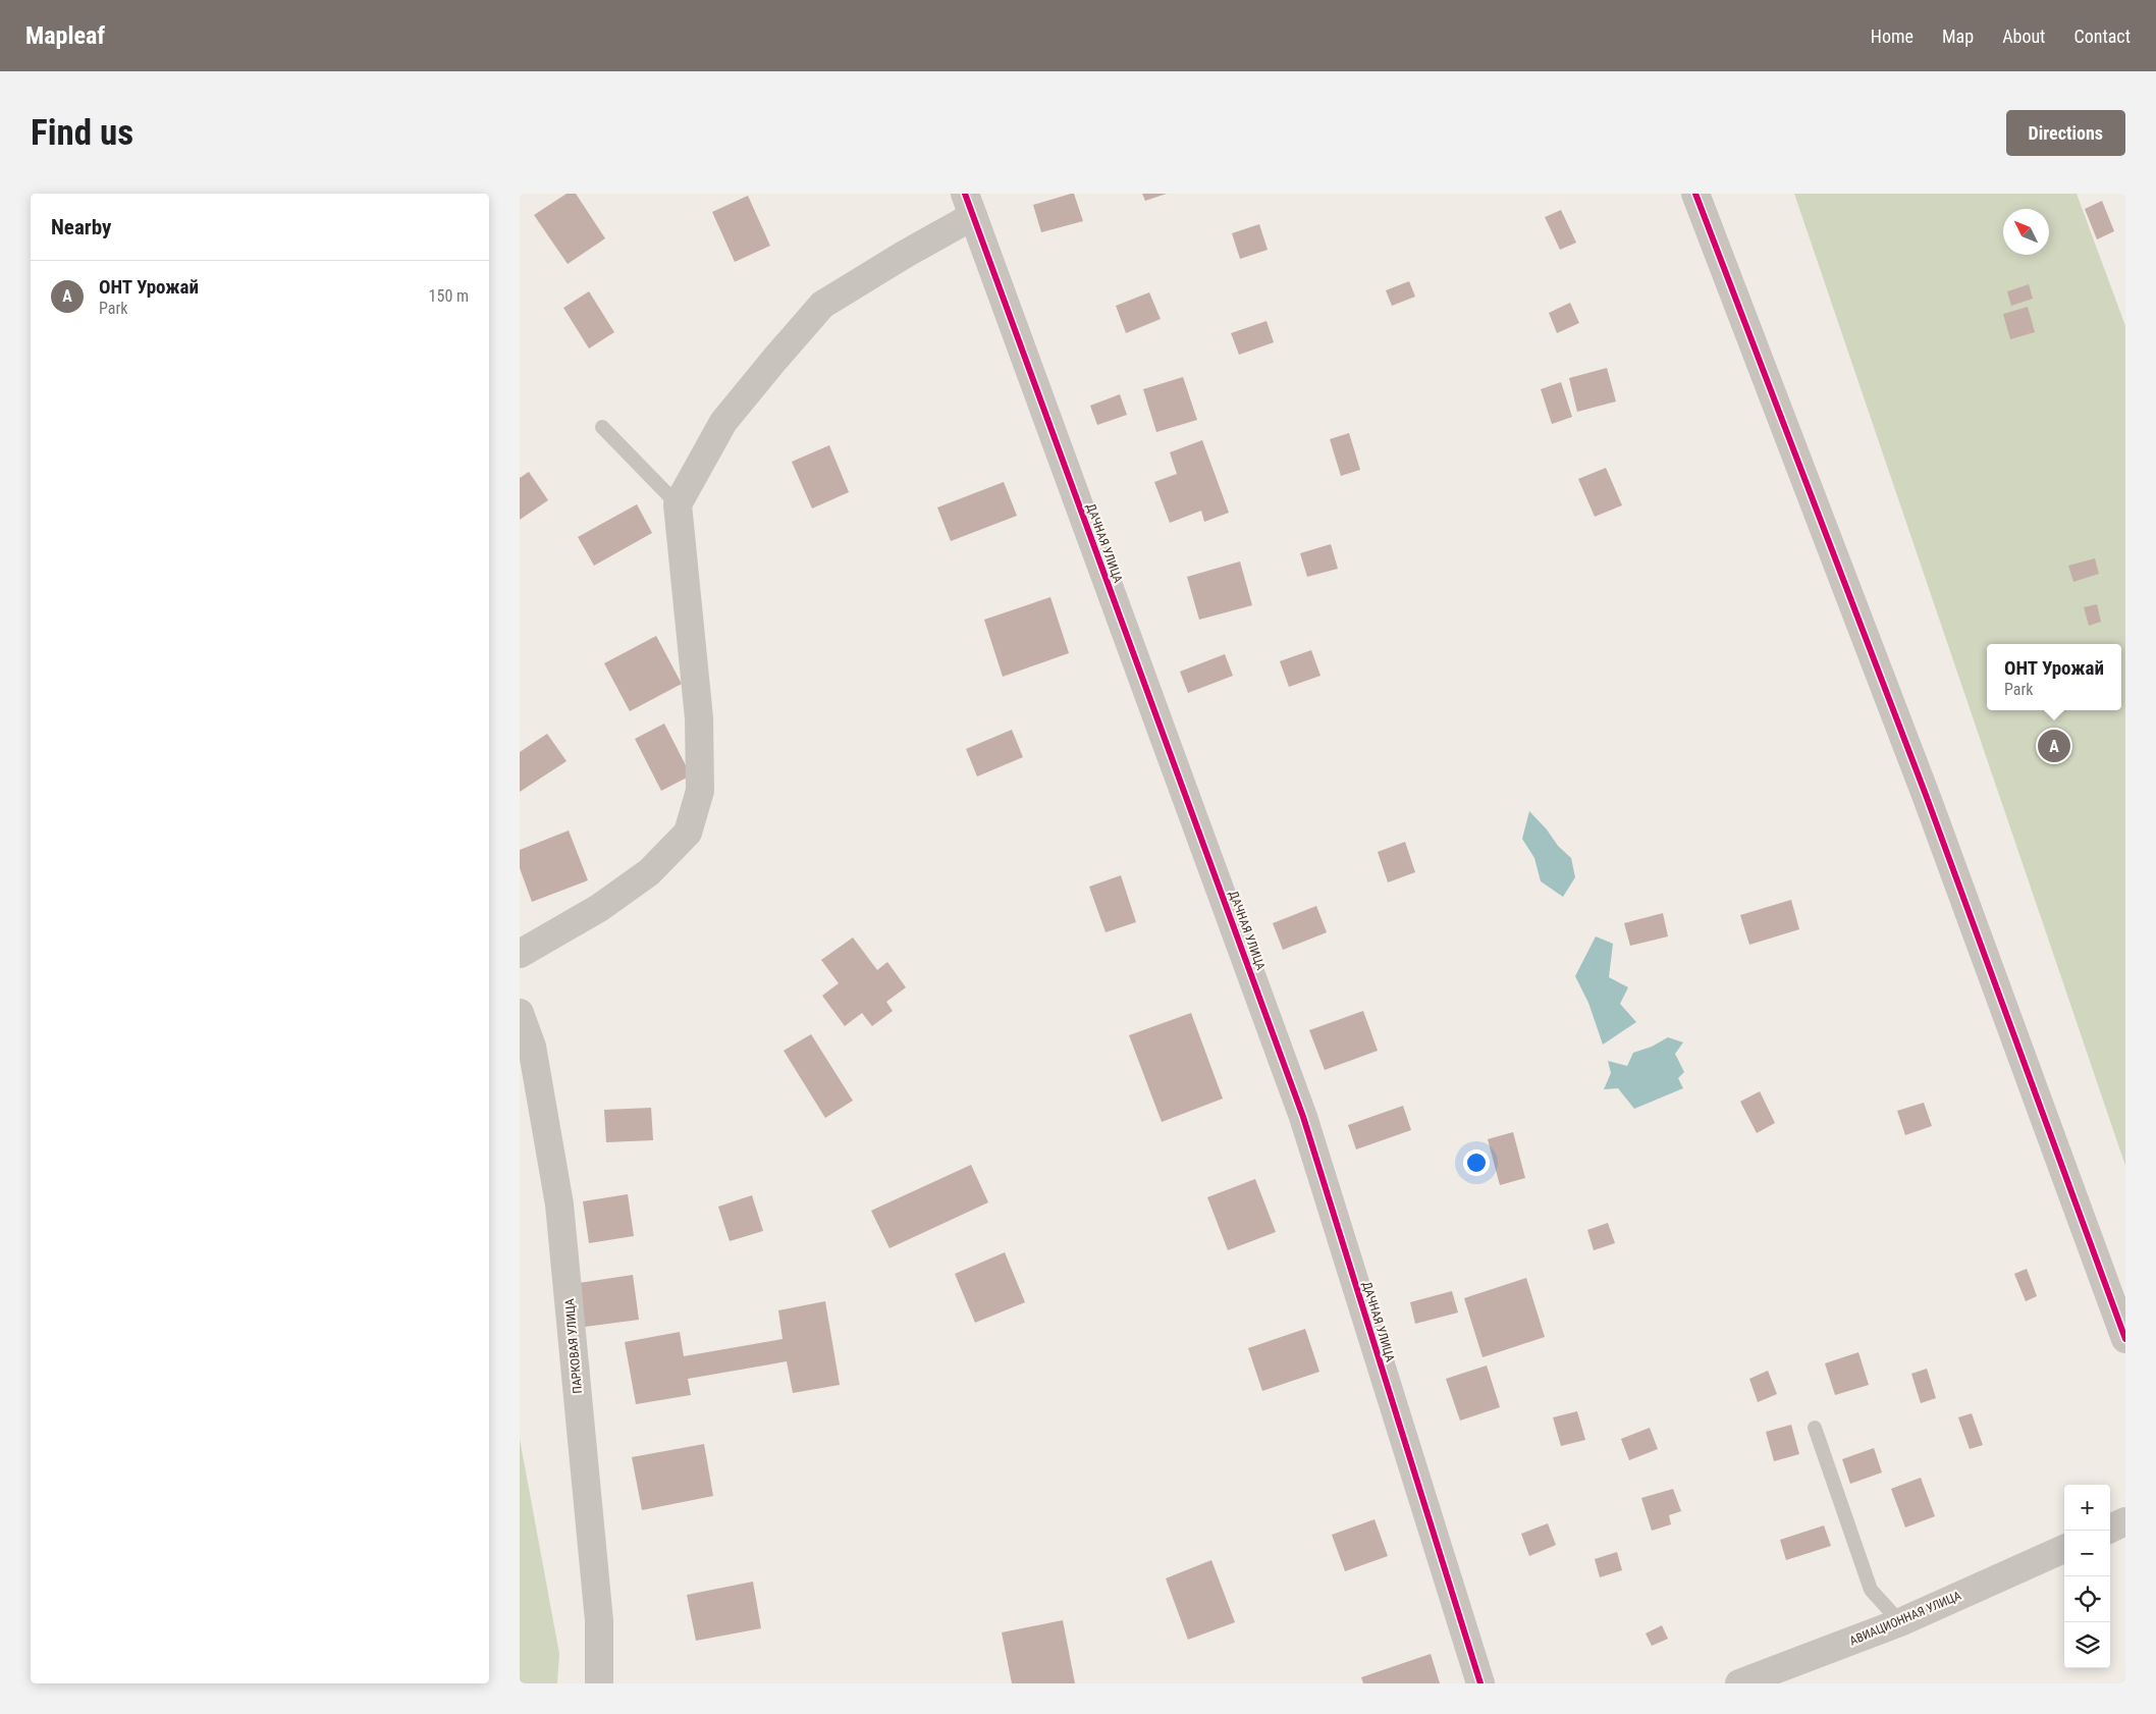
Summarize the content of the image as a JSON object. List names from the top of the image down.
{
  "streets": {
    "street": ["ДАЧНАЯ УЛИЦА", "ПАРКОВАЯ УЛИЦА", "АВИАЦИОННАЯ УЛИЦА"]
  },
  "north": "top left",
  "page": {
    "header": "Mapleaf",
    "nav": [
      "Home",
      "Map",
      "About",
      "Contact"
    ],
    "buttons": "Directions",
    "title": "Find us",
    "heading": "Nearby",
    "list": [
      {
        "mark": "A",
        "name": "ОНТ Урожай",
        "note": "Park",
        "value": "150 m"
      }
    ],
    "popup": ["ОНТ Урожай", "Park"],
    "pins": "A",
    "map_buttons": ["+", "−"]
  }
}
